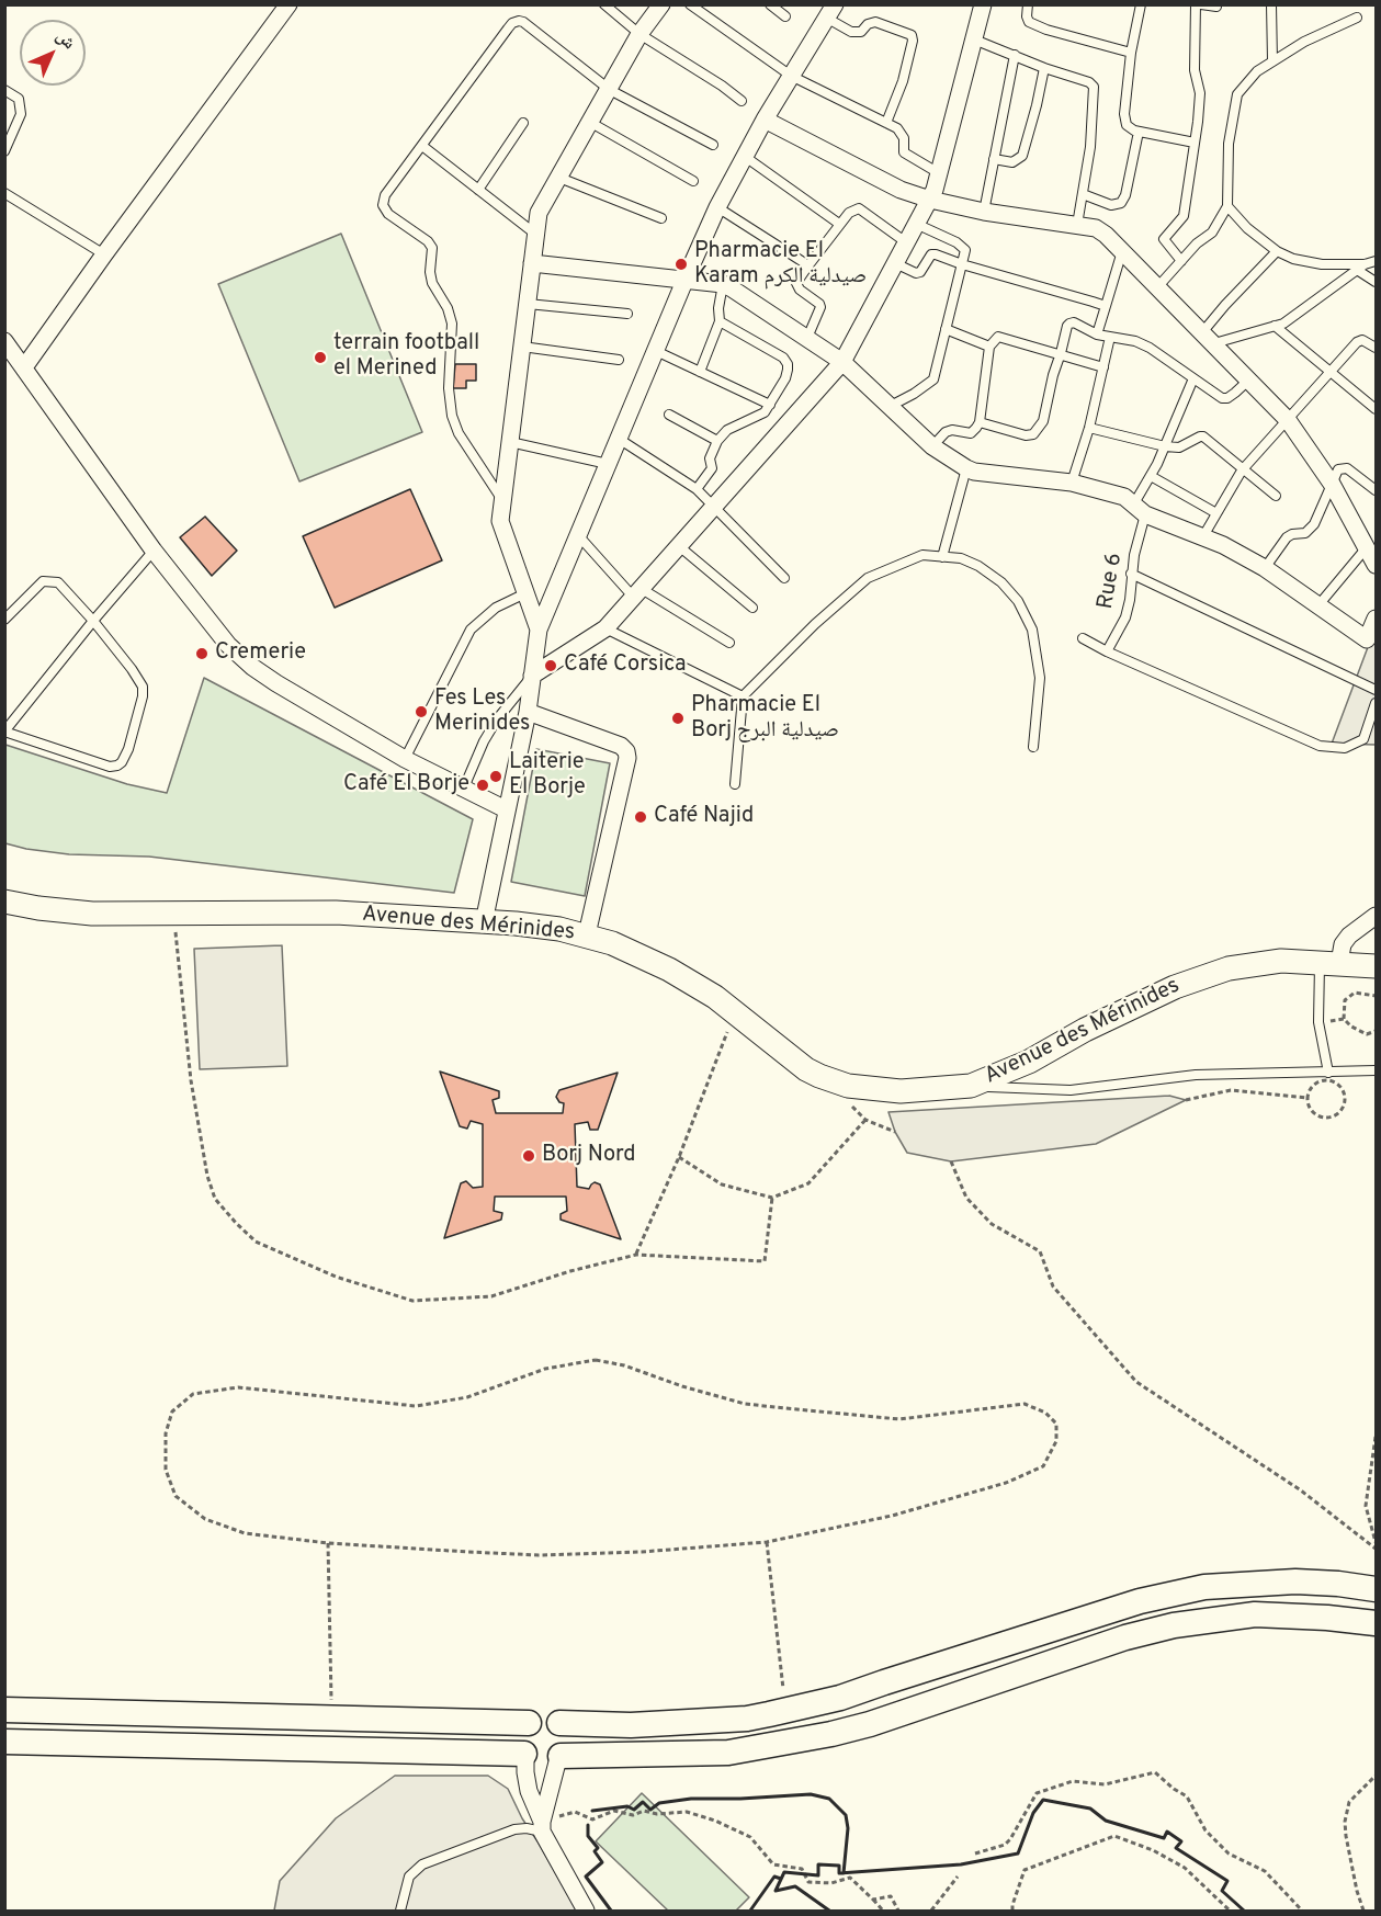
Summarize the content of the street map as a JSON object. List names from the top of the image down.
{
  "streets": {
    "main road": ["Avenue des Mérinides"],
    "lane": ["Rue 6"]
  },
  "places": [
    "Pharmacie El Karam صيدلية الكرم",
    "terrain football el Merined",
    "Cremerie",
    "Café Corsica",
    "Fes Les Merinides",
    "Pharmacie El Borj صيدلية البرج",
    "Laiterie El Borje",
    "Café El Borje",
    "Café Najid",
    "Borj Nord"
  ],
  "north": "top right"
}
